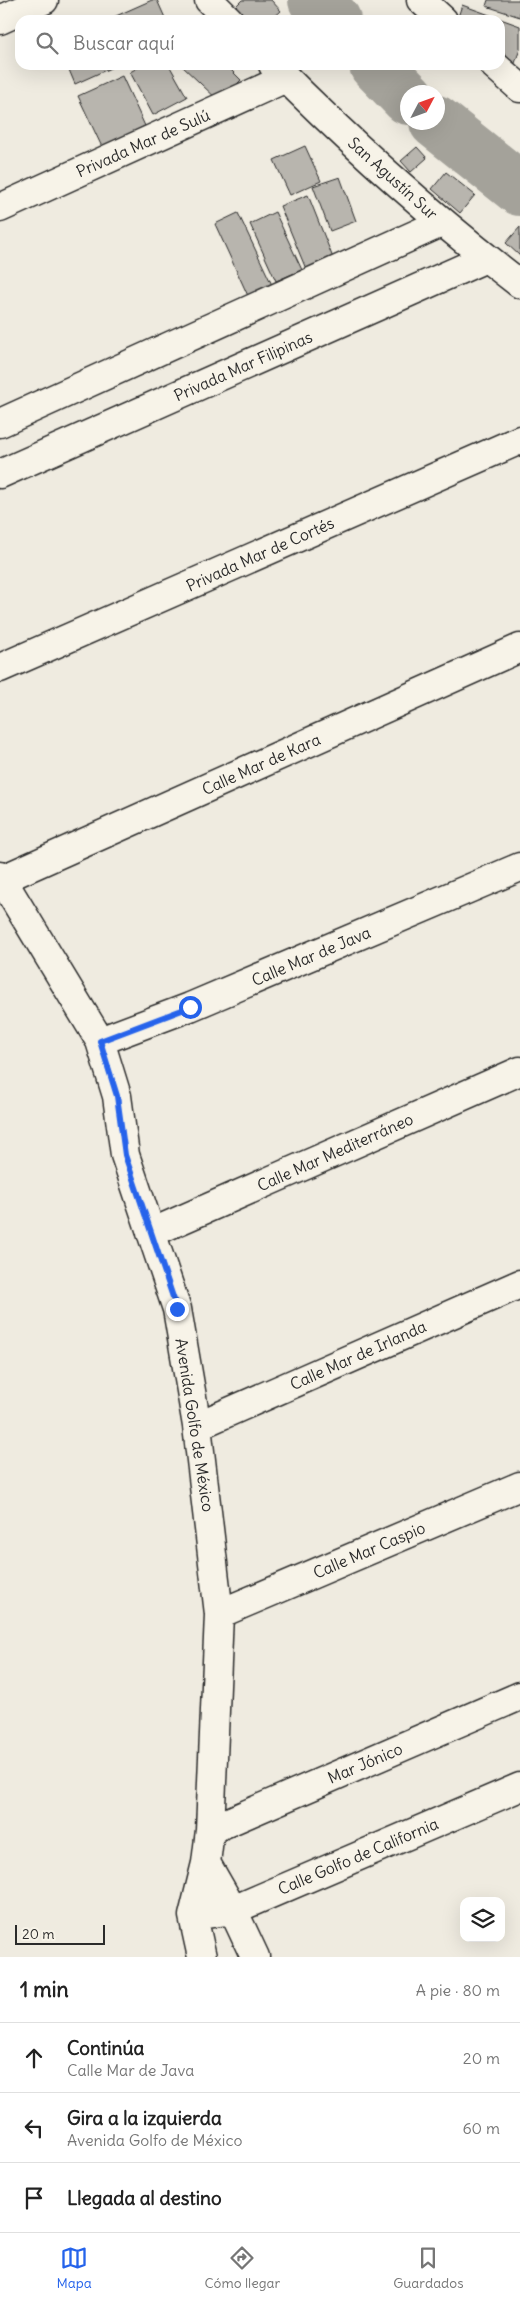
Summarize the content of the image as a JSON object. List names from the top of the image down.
{
  "streets": {
    "street": [
      "Privada Mar de Sulú",
      "San Agustín Sur",
      "Privada Mar Filipinas",
      "Privada Mar de Cortés",
      "Calle Mar de Kara",
      "Calle Mar de Java",
      "Calle Mar Mediterráneo",
      "Calle Mar de Irlanda",
      "Avenida Golfo de México",
      "Calle Mar Caspio",
      "Mar Jónico",
      "Calle Golfo de California"
    ]
  },
  "crossings": [
    ["Privada Mar de Sulú", "San Agustín Sur"],
    ["San Agustín Sur", "Privada Mar Filipinas"],
    ["Calle Mar de Kara", "Avenida Golfo de México"],
    ["Calle Mar de Java", "Avenida Golfo de México"],
    ["Calle Mar Mediterráneo", "Avenida Golfo de México"],
    ["Calle Mar de Irlanda", "Avenida Golfo de México"],
    ["Avenida Golfo de México", "Calle Mar Caspio"],
    ["Avenida Golfo de México", "Mar Jónico"],
    ["Avenida Golfo de México", "Calle Golfo de California"]
  ],
  "scale_bar": "20 m",
  "north": "top right",
  "page": {
    "search": "Buscar aquí",
    "scale": "20 m",
    "heading": ["1 min", "A pie · 80 m"],
    "list": [
      ["Continúa", "Calle Mar de Java", "20 m"],
      ["Gira a la izquierda", "Avenida Golfo de México", "60 m"],
      "Llegada al destino"
    ],
    "nav": ["Mapa", "Cómo llegar", "Guardados"]
  }
}
